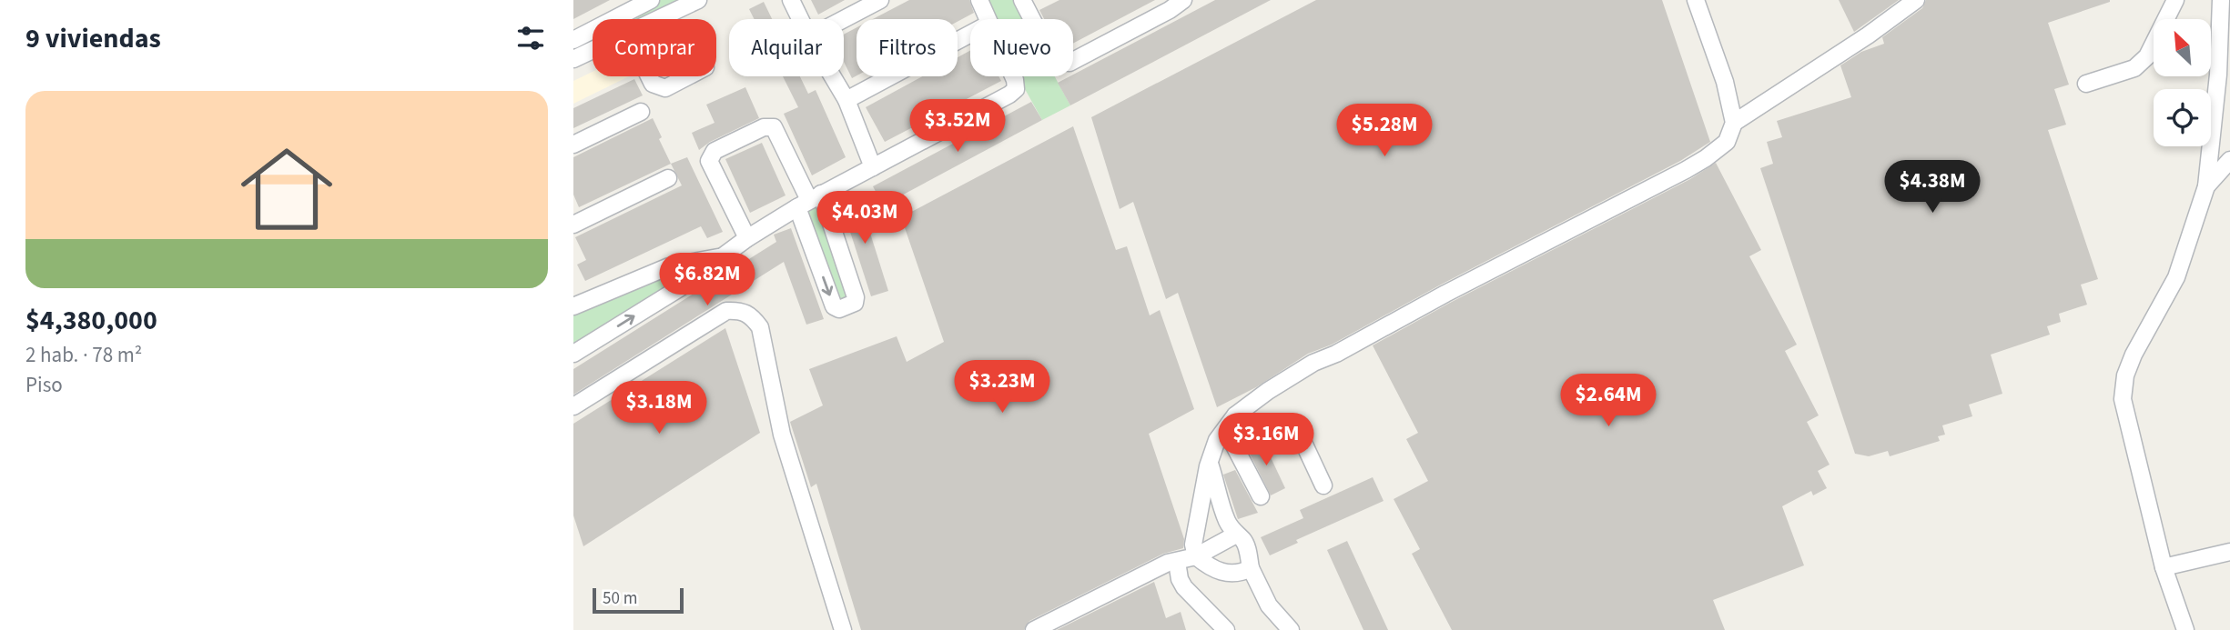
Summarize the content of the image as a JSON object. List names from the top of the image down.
{
  "scale_bar": "50 m",
  "north": "top left",
  "page": {
    "heading": "9 viviendas",
    "chip": [
      "Comprar",
      "Alquilar",
      "Filtros",
      "Nuevo"
    ],
    "list": [
      {
        "name": "$4,380,000",
        "note": "2 hab. · 78 m² · Piso"
      }
    ],
    "price": [
      "$3.52M",
      "$5.28M",
      "$4.38M",
      "$4.03M",
      "$6.82M",
      "$3.23M",
      "$2.64M",
      "$3.18M",
      "$3.16M"
    ],
    "scale": "50 m"
  }
}
